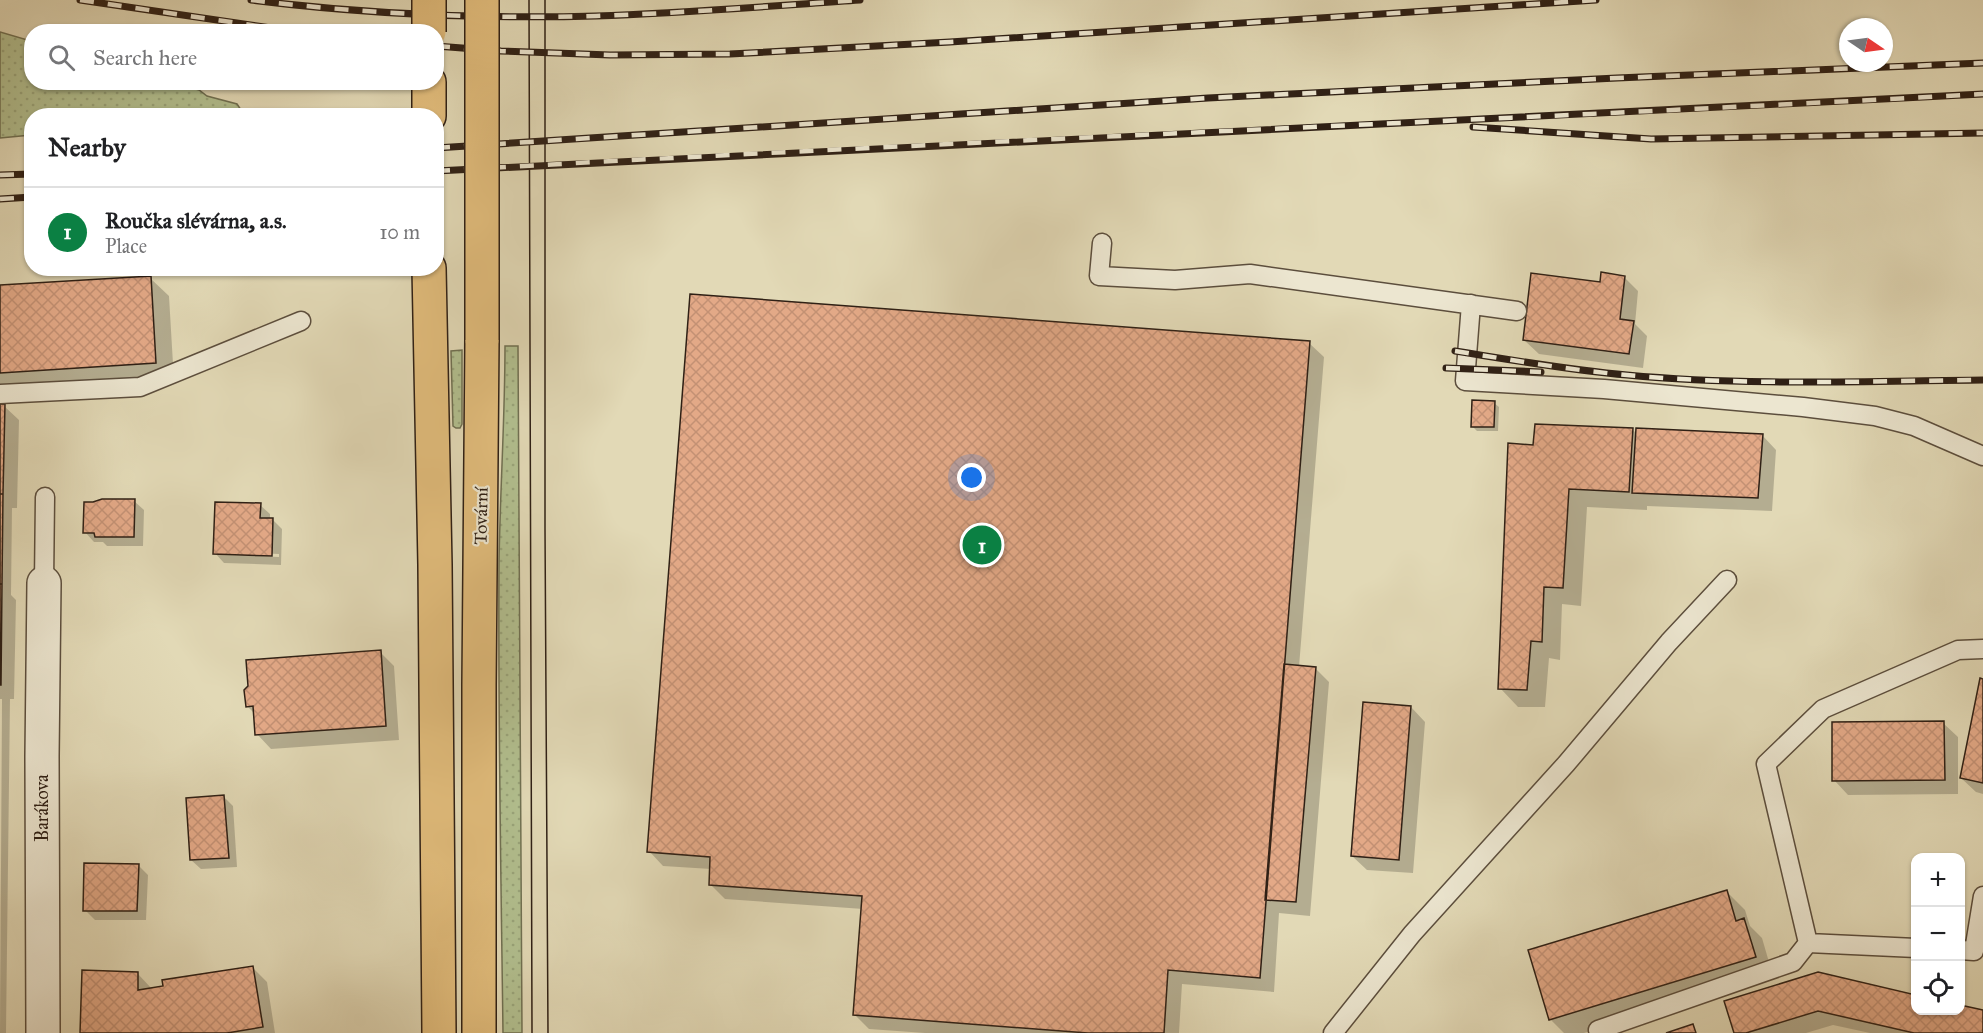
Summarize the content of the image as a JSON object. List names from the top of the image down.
{
  "streets": {
    "main road": ["Tovární"],
    "street": ["Barákova"]
  },
  "north": "right",
  "page": {
    "search": "Search here",
    "heading": "Nearby",
    "list": [
      {
        "mark": "1",
        "name": "Roučka slévárna, a.s.",
        "note": "Place",
        "value": "10 m"
      }
    ],
    "pins": "1",
    "map_buttons": ["+", "−"]
  }
}
